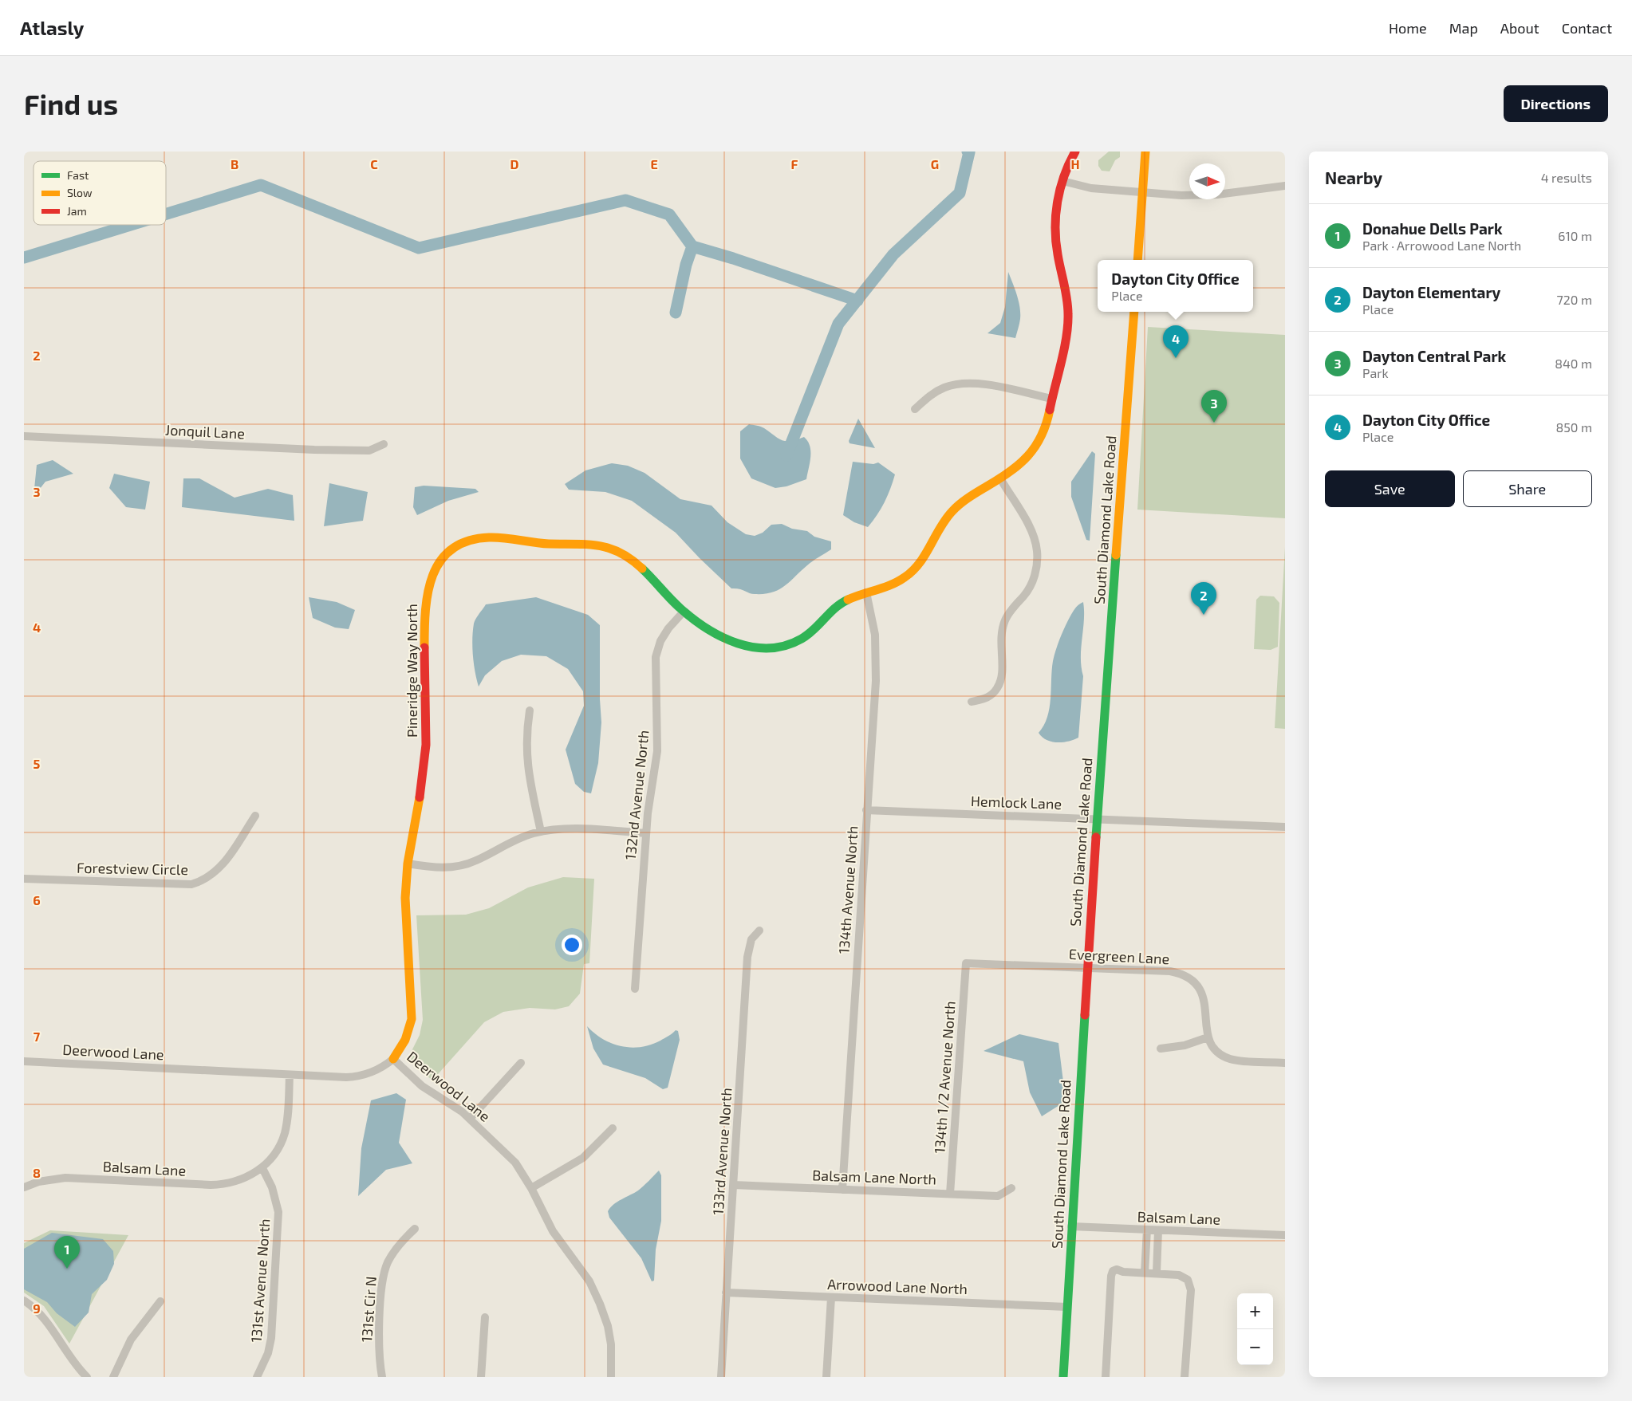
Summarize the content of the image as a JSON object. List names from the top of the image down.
{
  "streets": {
    "street": [
      "Jonquil Lane",
      "South Diamond Lake Road",
      "Pineridge Way North",
      "132nd Avenue North",
      "Hemlock Lane",
      "Forestview Circle",
      "134th Avenue North",
      "Evergreen Lane",
      "Deerwood Lane",
      "134th 1/2 Avenue North",
      "133rd Avenue North",
      "Balsam Lane",
      "Balsam Lane North",
      "131st Avenue North",
      "Arrowood Lane North",
      "131st Cir N"
    ]
  },
  "crossings": [
    ["South Diamond Lake Road", "Hemlock Lane"],
    ["South Diamond Lake Road", "Evergreen Lane"],
    ["South Diamond Lake Road", "Balsam Lane"],
    ["South Diamond Lake Road", "Arrowood Lane North"],
    ["Pineridge Way North", "132nd Avenue North"],
    ["Pineridge Way North", "134th Avenue North"],
    ["Pineridge Way North", "Deerwood Lane"],
    ["Hemlock Lane", "134th Avenue North"],
    ["134th Avenue North", "Balsam Lane North"],
    ["Evergreen Lane", "134th 1/2 Avenue North"],
    ["134th 1/2 Avenue North", "Balsam Lane North"],
    ["133rd Avenue North", "Balsam Lane North"],
    ["133rd Avenue North", "Arrowood Lane North"],
    ["Balsam Lane", "131st Avenue North"]
  ],
  "legend": ["Fast", "Slow", "Jam"],
  "north": "right",
  "page": {
    "header": "Atlasly",
    "nav": [
      "Home",
      "Map",
      "About",
      "Contact"
    ],
    "buttons": [
      "Directions",
      ["Save", "Share"]
    ],
    "title": "Find us",
    "heading": ["Nearby", "4 results"],
    "list": [
      {
        "mark": "1",
        "name": "Donahue Dells Park",
        "note": "Park · Arrowood Lane North",
        "value": "610 m"
      },
      {
        "mark": "2",
        "name": "Dayton Elementary",
        "note": "Place",
        "value": "720 m"
      },
      {
        "mark": "3",
        "name": "Dayton Central Park",
        "note": "Park",
        "value": "840 m"
      },
      {
        "mark": "4",
        "name": "Dayton City Office",
        "note": "Place",
        "value": "850 m"
      }
    ],
    "popup": ["Dayton City Office", "Place"],
    "pins": [
      "4",
      "3",
      "2",
      "1"
    ],
    "map_buttons": ["+", "−"]
  },
  "grid": {
    "columns": [
      "B",
      "C",
      "D",
      "E",
      "F",
      "G",
      "H"
    ],
    "rows": [
      "2",
      "3",
      "4",
      "5",
      "6",
      "7",
      "8",
      "9"
    ]
  }
}
